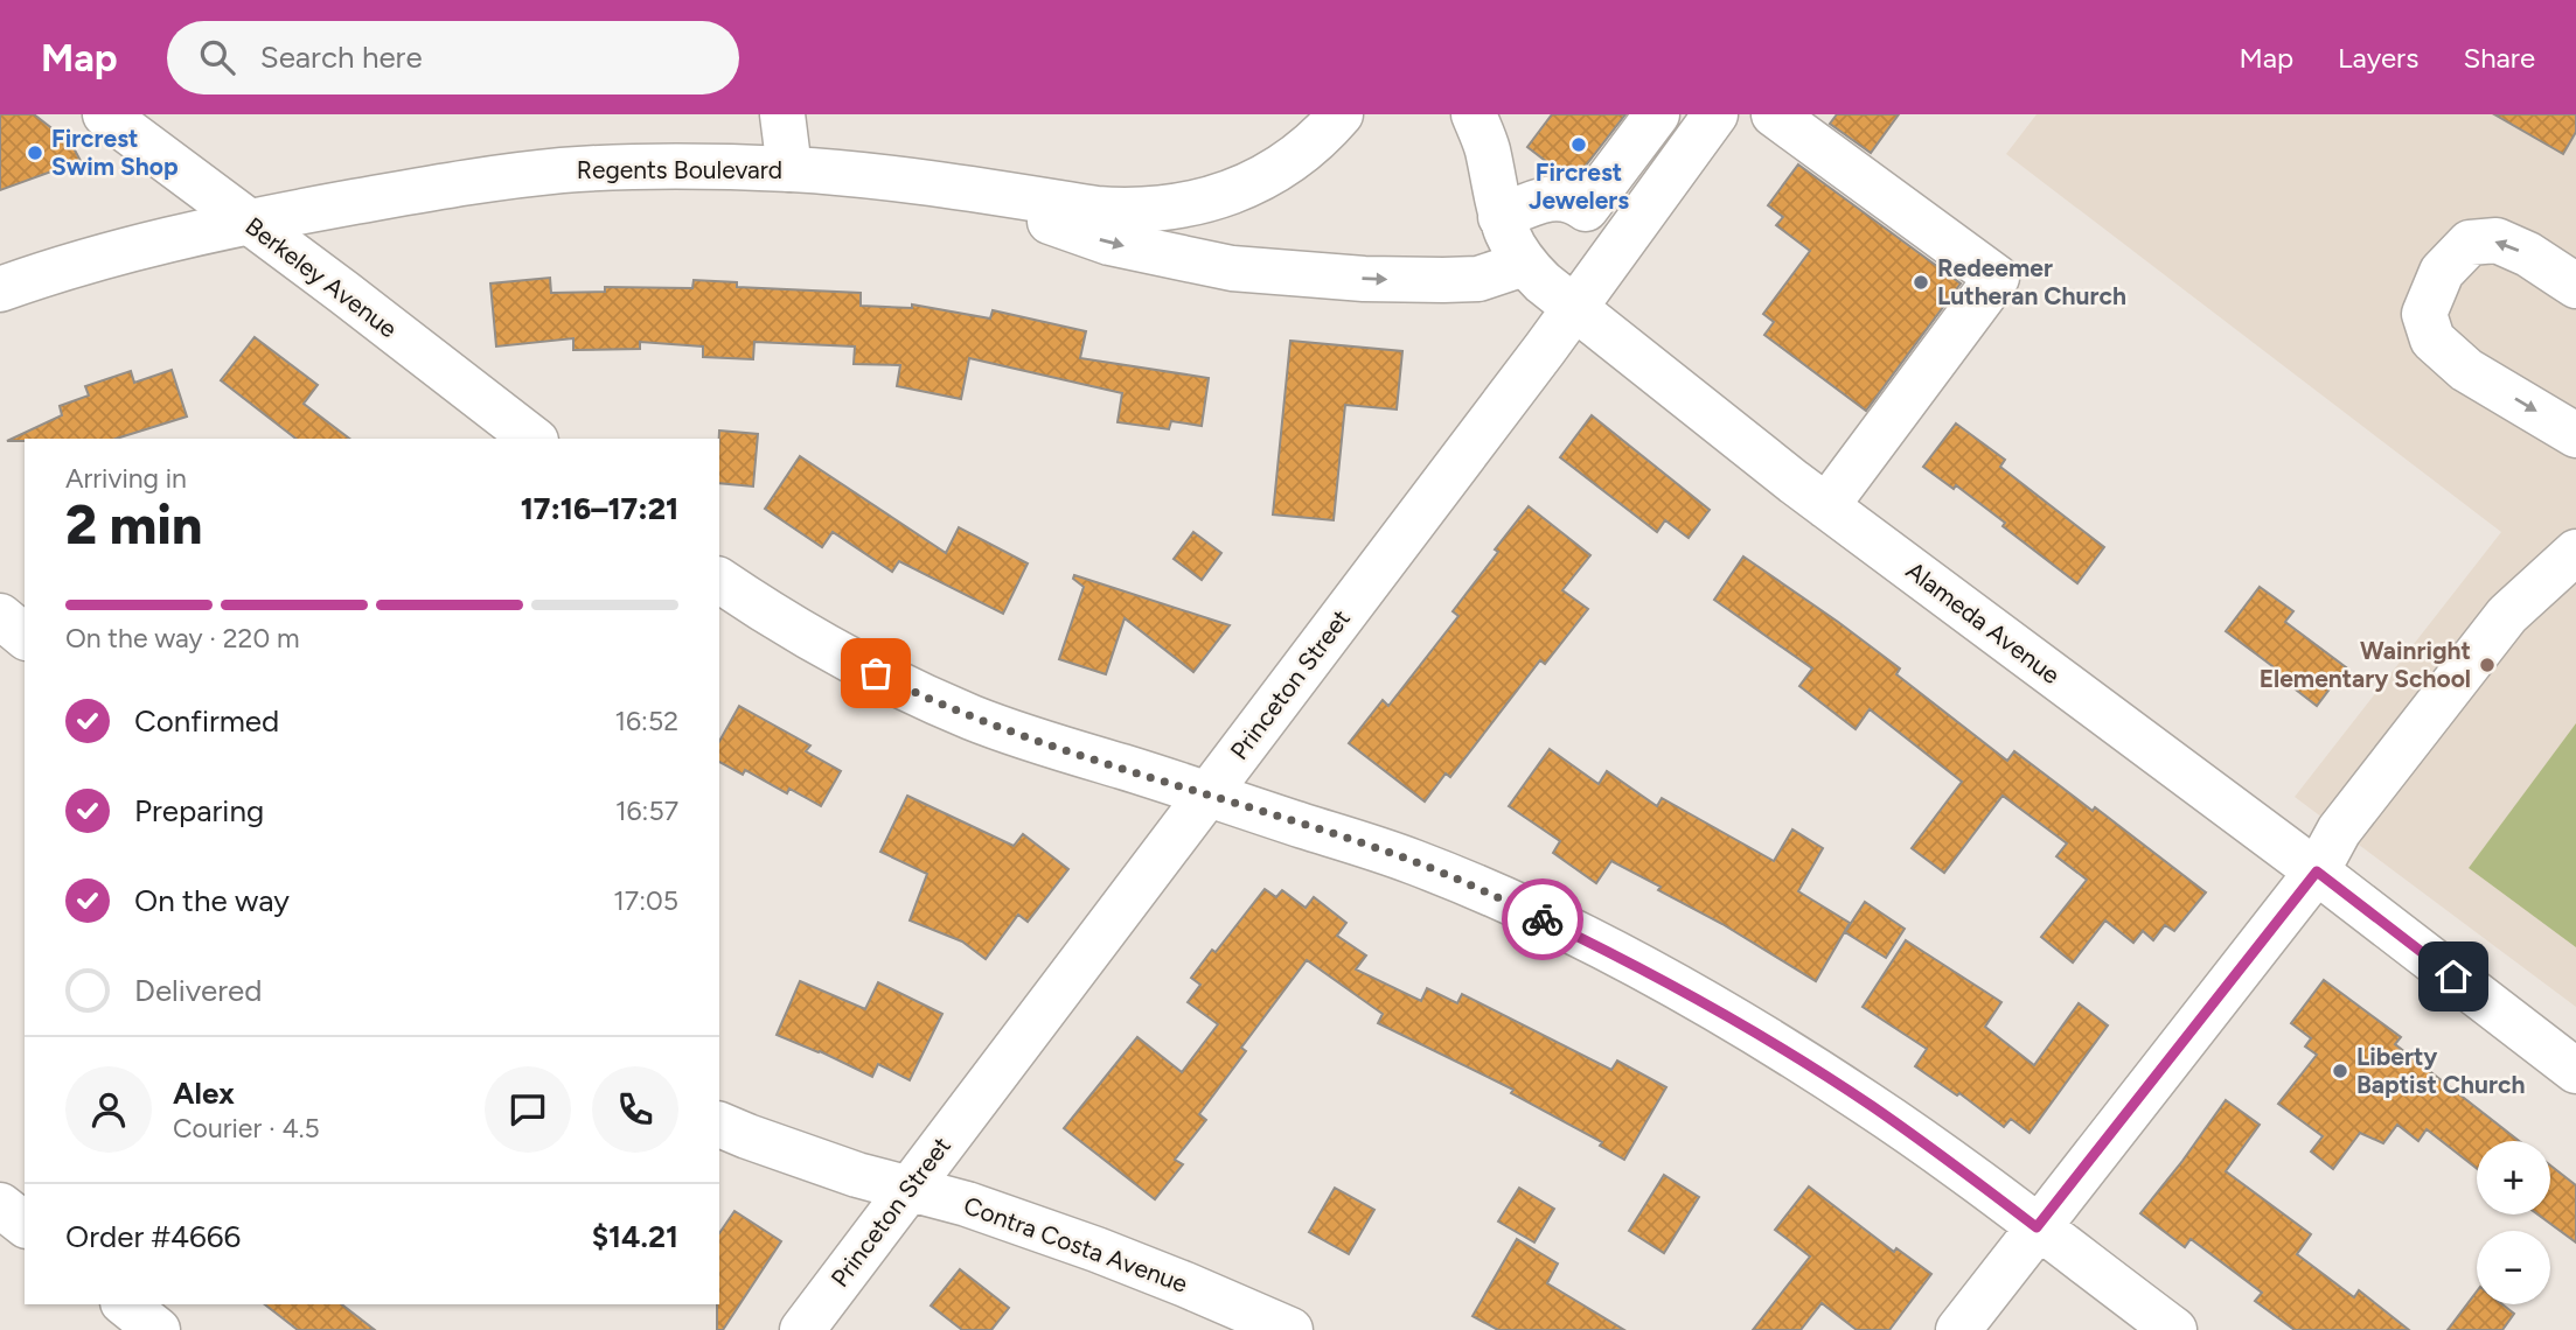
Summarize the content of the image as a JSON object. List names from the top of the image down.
{
  "streets": {
    "street": [
      "Regents Boulevard",
      "Berkeley Avenue",
      "Alameda Avenue",
      "Princeton Street",
      "Contra Costa Avenue"
    ]
  },
  "crossings": [
    ["Regents Boulevard", "Berkeley Avenue"],
    ["Alameda Avenue", "Princeton Street"],
    ["Princeton Street", "Contra Costa Avenue"]
  ],
  "places": [
    "Fircrest Jewelers",
    "Fircrest Swim Shop",
    "Redeemer Lutheran Church",
    "Wainright Elementary School",
    "Liberty Baptist Church"
  ],
  "page": {
    "header": "Map",
    "search": "Search here",
    "nav": ["Map", "Layers", "Share"],
    "heading": ["2 min", "Arriving in", "17:16–17:21"],
    "panel": [
      "Alex",
      "Courier · 4.5",
      "Order #4666",
      "$14.21"
    ],
    "bar": "On the way · 220 m",
    "list": [
      ["Confirmed", "16:52"],
      ["Preparing", "16:57"],
      ["On the way", "17:05"],
      "Delivered"
    ],
    "map_buttons": ["+", "−"]
  }
}
